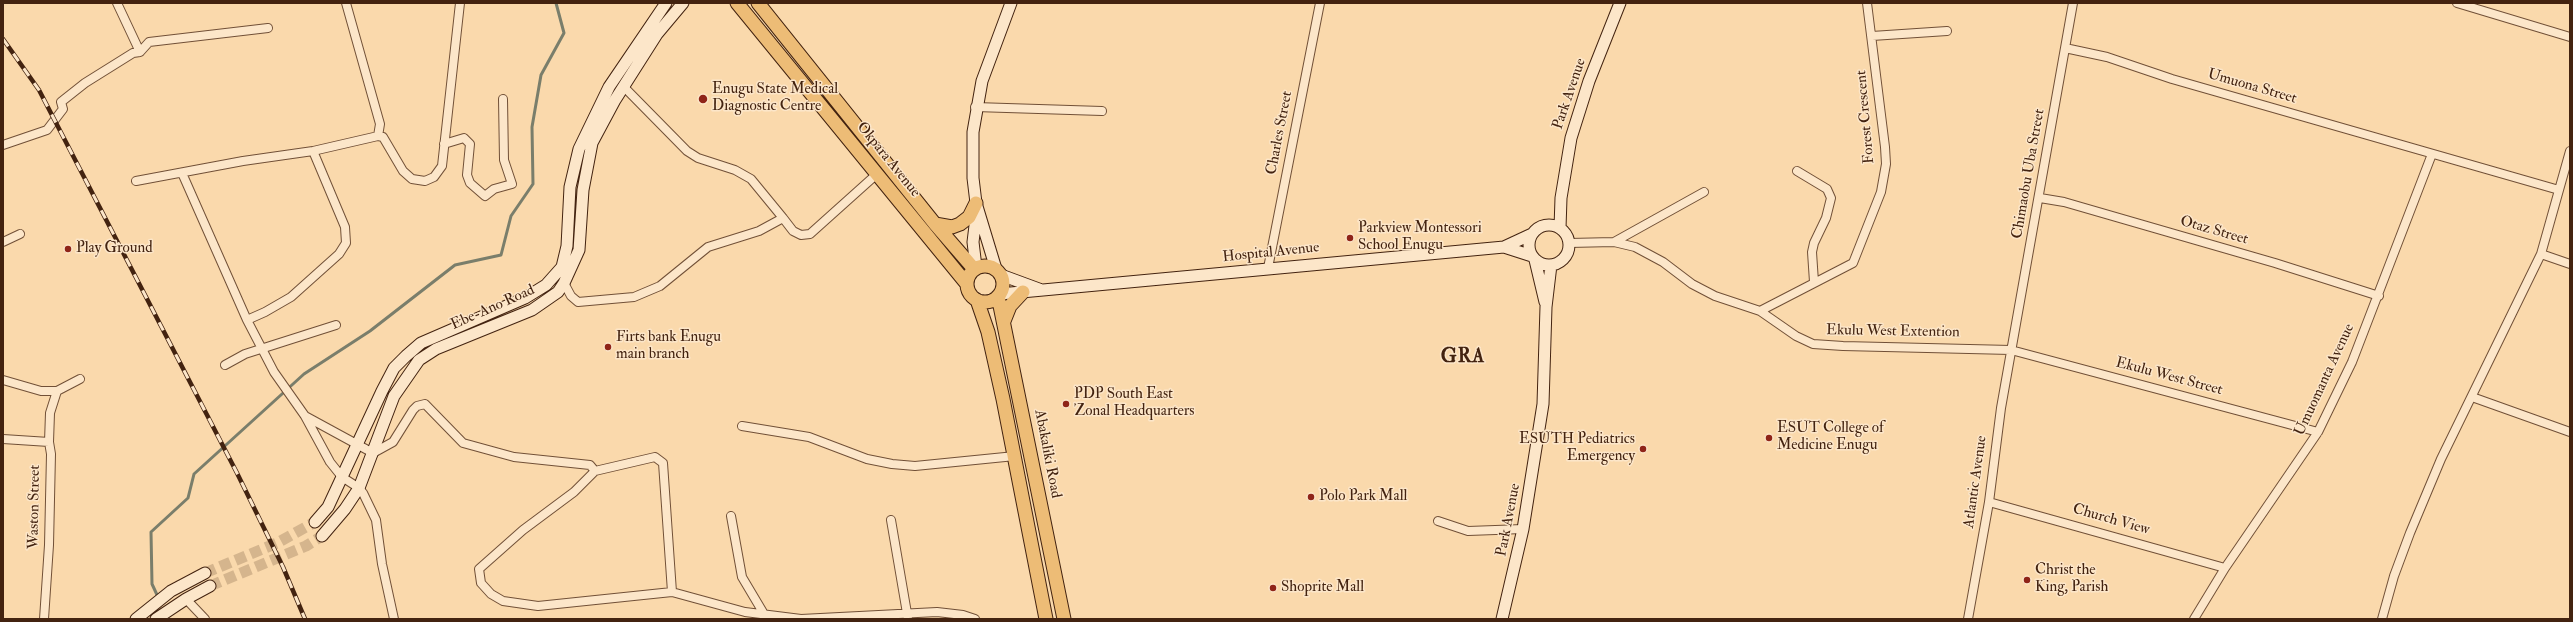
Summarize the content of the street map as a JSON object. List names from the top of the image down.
{
  "streets": {
    "main road": [
      "Park Avenue",
      "Okpara Avenue",
      "Hospital Avenue",
      "Ebe-Ano Road",
      "Abakaliki Road"
    ],
    "street": [
      "Umuona Street",
      "Forest Crescent",
      "Charles Street",
      "Chimaobu Uba Street",
      "Otaz Street",
      "Ekulu West Extention",
      "Ekulu West Street",
      "Umuomanta Avenue",
      "Atlantic Avenue",
      "Waston Street",
      "Church View"
    ]
  },
  "crossings": [
    ["Umuona Street", "Chimaobu Uba Street"],
    ["Umuona Street", "Umuomanta Avenue"],
    ["Forest Crescent", "Ekulu West Extention"],
    ["Charles Street", "Hospital Avenue"],
    ["Okpara Avenue", "Hospital Avenue"],
    ["Okpara Avenue", "Abakaliki Road"],
    ["Chimaobu Uba Street", "Otaz Street"],
    ["Chimaobu Uba Street", "Ekulu West Extention"],
    ["Chimaobu Uba Street", "Ekulu West Street"],
    ["Chimaobu Uba Street", "Atlantic Avenue"],
    ["Otaz Street", "Umuomanta Avenue"],
    ["Hospital Avenue", "Abakaliki Road"],
    ["Ekulu West Extention", "Ekulu West Street"],
    ["Ekulu West Extention", "Atlantic Avenue"],
    ["Ekulu West Street", "Umuomanta Avenue"],
    ["Ekulu West Street", "Atlantic Avenue"],
    ["Umuomanta Avenue", "Church View"],
    ["Atlantic Avenue", "Church View"]
  ],
  "districts": ["GRA"],
  "places": [
    "Enugu State Medical Diagnostic Centre",
    "Parkview Montessori School Enugu",
    "Play Ground",
    "Firts bank Enugu main branch",
    "PDP South East Zonal Headquarters",
    "ESUT College of Medicine Enugu",
    "ESUTH Pediatrics Emergency",
    "Polo Park Mall",
    "Christ the King, Parish",
    "Shoprite Mall"
  ]
}
